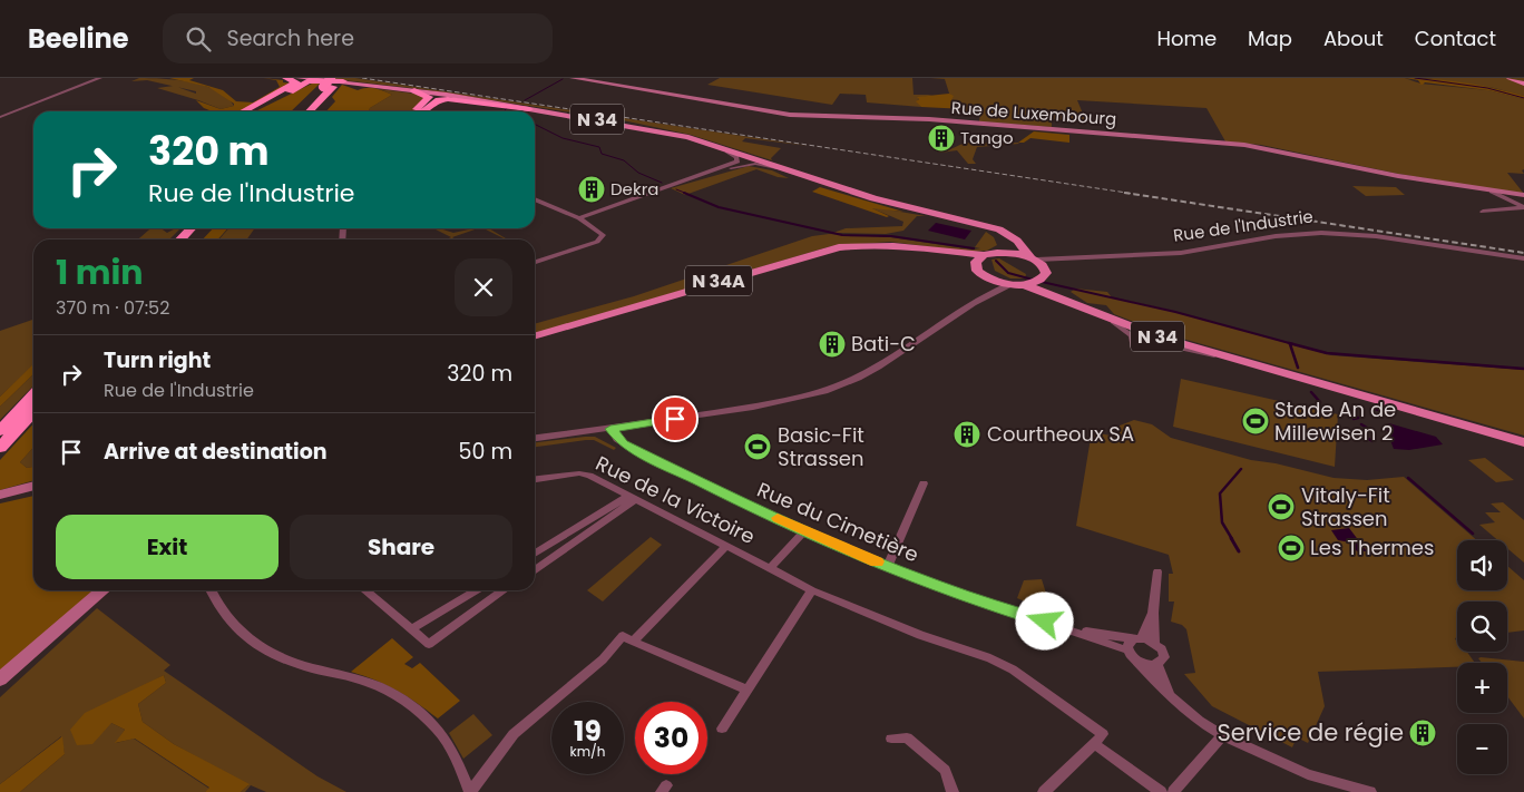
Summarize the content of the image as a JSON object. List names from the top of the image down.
{
  "streets": {
    "main road": ["Rue de Luxembourg", "N 34", "N 34A"],
    "street": ["Rue de l'Industrie", "Rue de la Victoire", "Rue du Cimetière"]
  },
  "crossings": [
    ["N 34", "Rue de l'Industrie"],
    ["Rue de la Victoire", "Rue du Cimetière"]
  ],
  "places": {
    "building": [
      "Tango",
      "Dekra",
      "Bati-C",
      "Courtheoux SA",
      "Service de régie"
    ],
    "sports": [
      "Stade An de Millewisen 2",
      "Basic-Fit Strassen",
      "Vitaly-Fit Strassen",
      "Les Thermes"
    ]
  },
  "page": {
    "header": "Beeline",
    "search": "Search here",
    "nav": [
      "Home",
      "Map",
      "About",
      "Contact"
    ],
    "turn": ["320 m", "Rue de l'Industrie"],
    "heading": ["1 min", "370 m · 07:52"],
    "list": [
      {
        "name": "Turn right",
        "note": "Rue de l'Industrie",
        "value": "320 m"
      },
      {
        "name": "Arrive at destination",
        "value": "50 m"
      }
    ],
    "buttons": ["Exit", "Share"],
    "map_buttons": ["+", "−"],
    "speed": "19 km/h",
    "limit": "30"
  }
}
